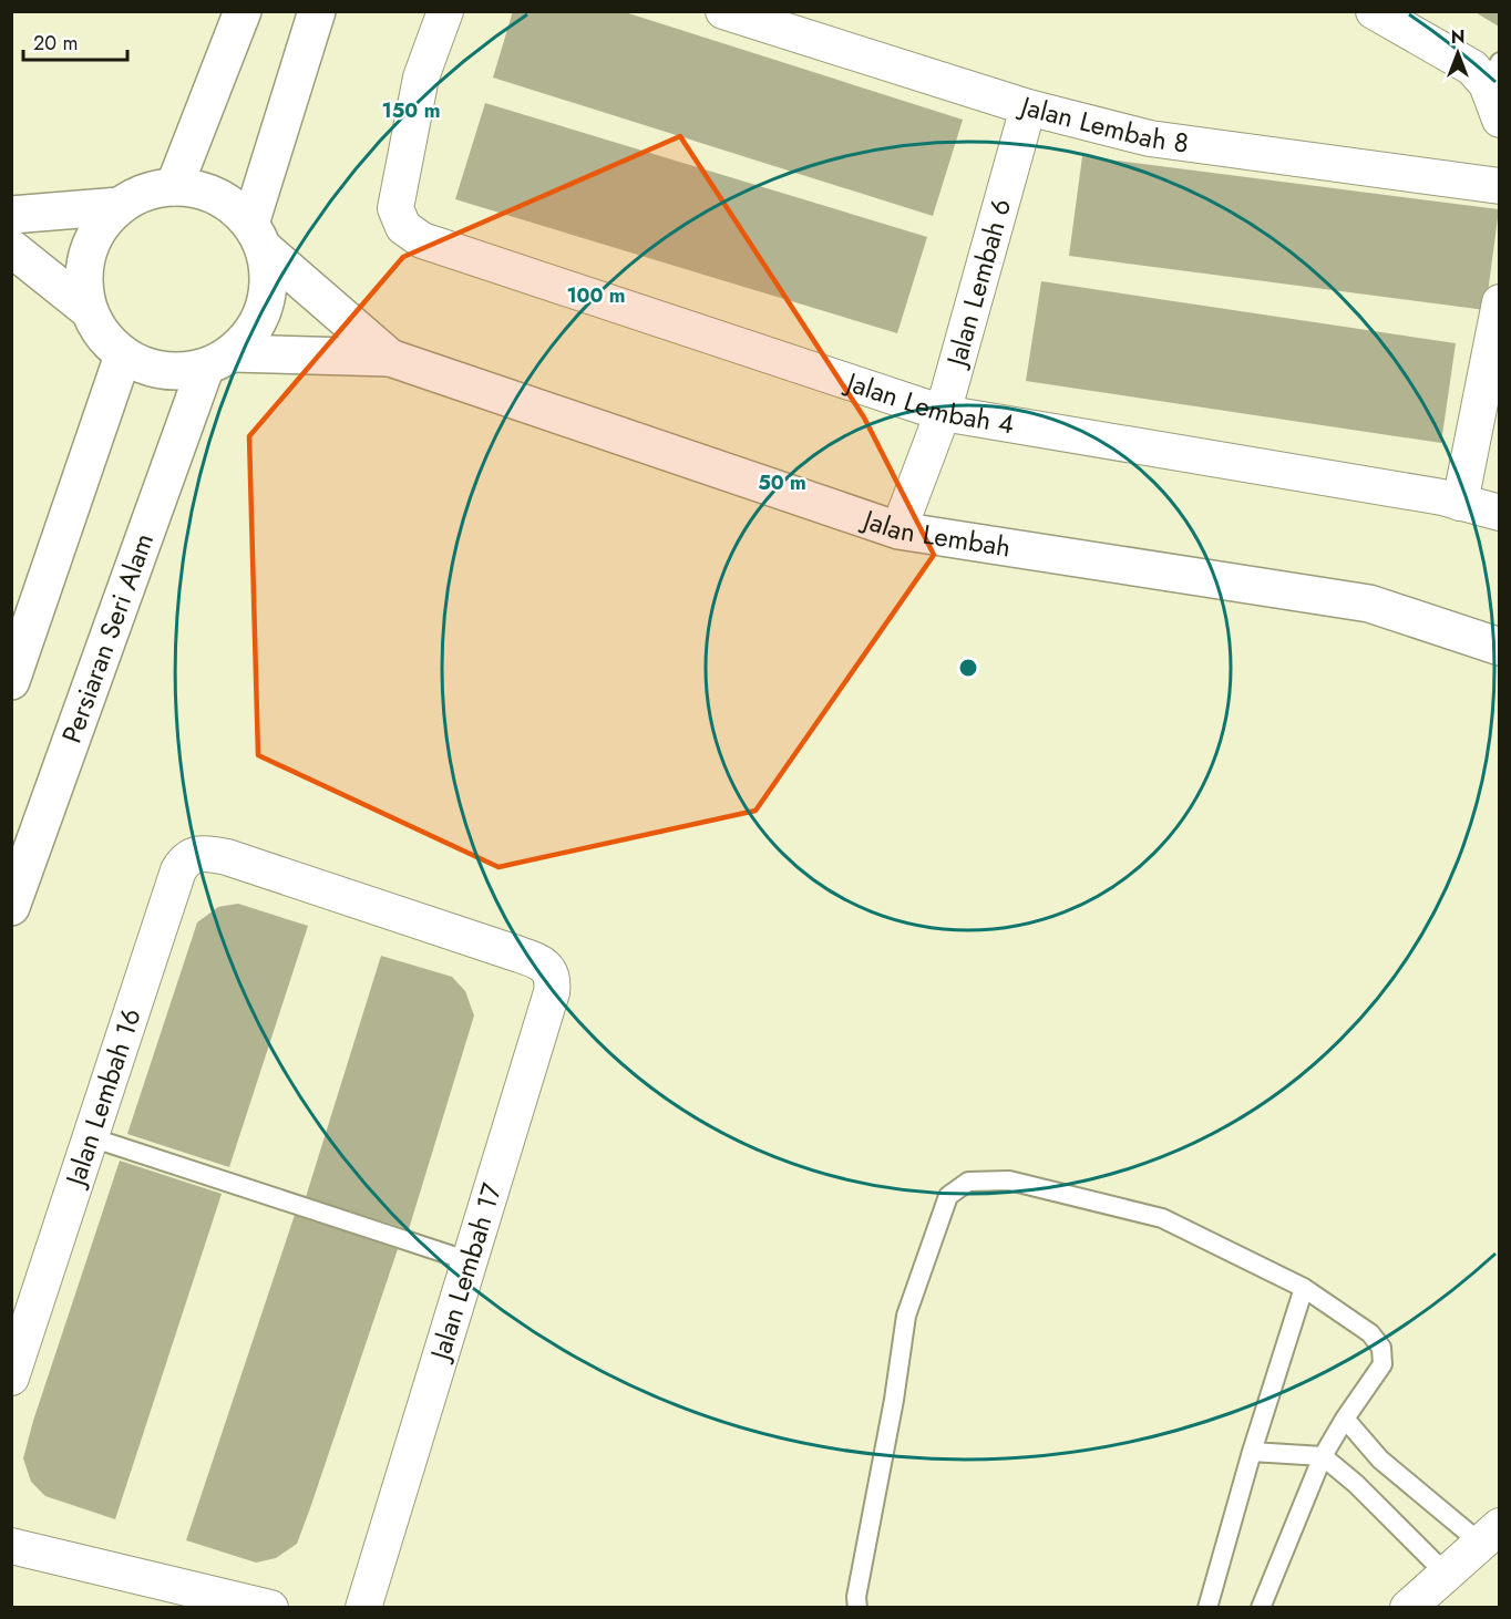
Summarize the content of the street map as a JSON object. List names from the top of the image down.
{
  "streets": {
    "street": [
      "Jalan Lembah 8",
      "Jalan Lembah 6",
      "Jalan Lembah 4",
      "Jalan Lembah",
      "Persiaran Seri Alam",
      "Jalan Lembah 16",
      "Jalan Lembah 17"
    ]
  },
  "crossings": [
    ["Jalan Lembah 8", "Jalan Lembah 6"],
    ["Jalan Lembah 6", "Jalan Lembah 4"],
    ["Jalan Lembah 6", "Jalan Lembah"],
    ["Jalan Lembah", "Persiaran Seri Alam"],
    ["Jalan Lembah 16", "Jalan Lembah 17"]
  ],
  "scale_bar": "20 m",
  "north": "top",
  "rings": ["150 m", "100 m", "50 m"]
}
